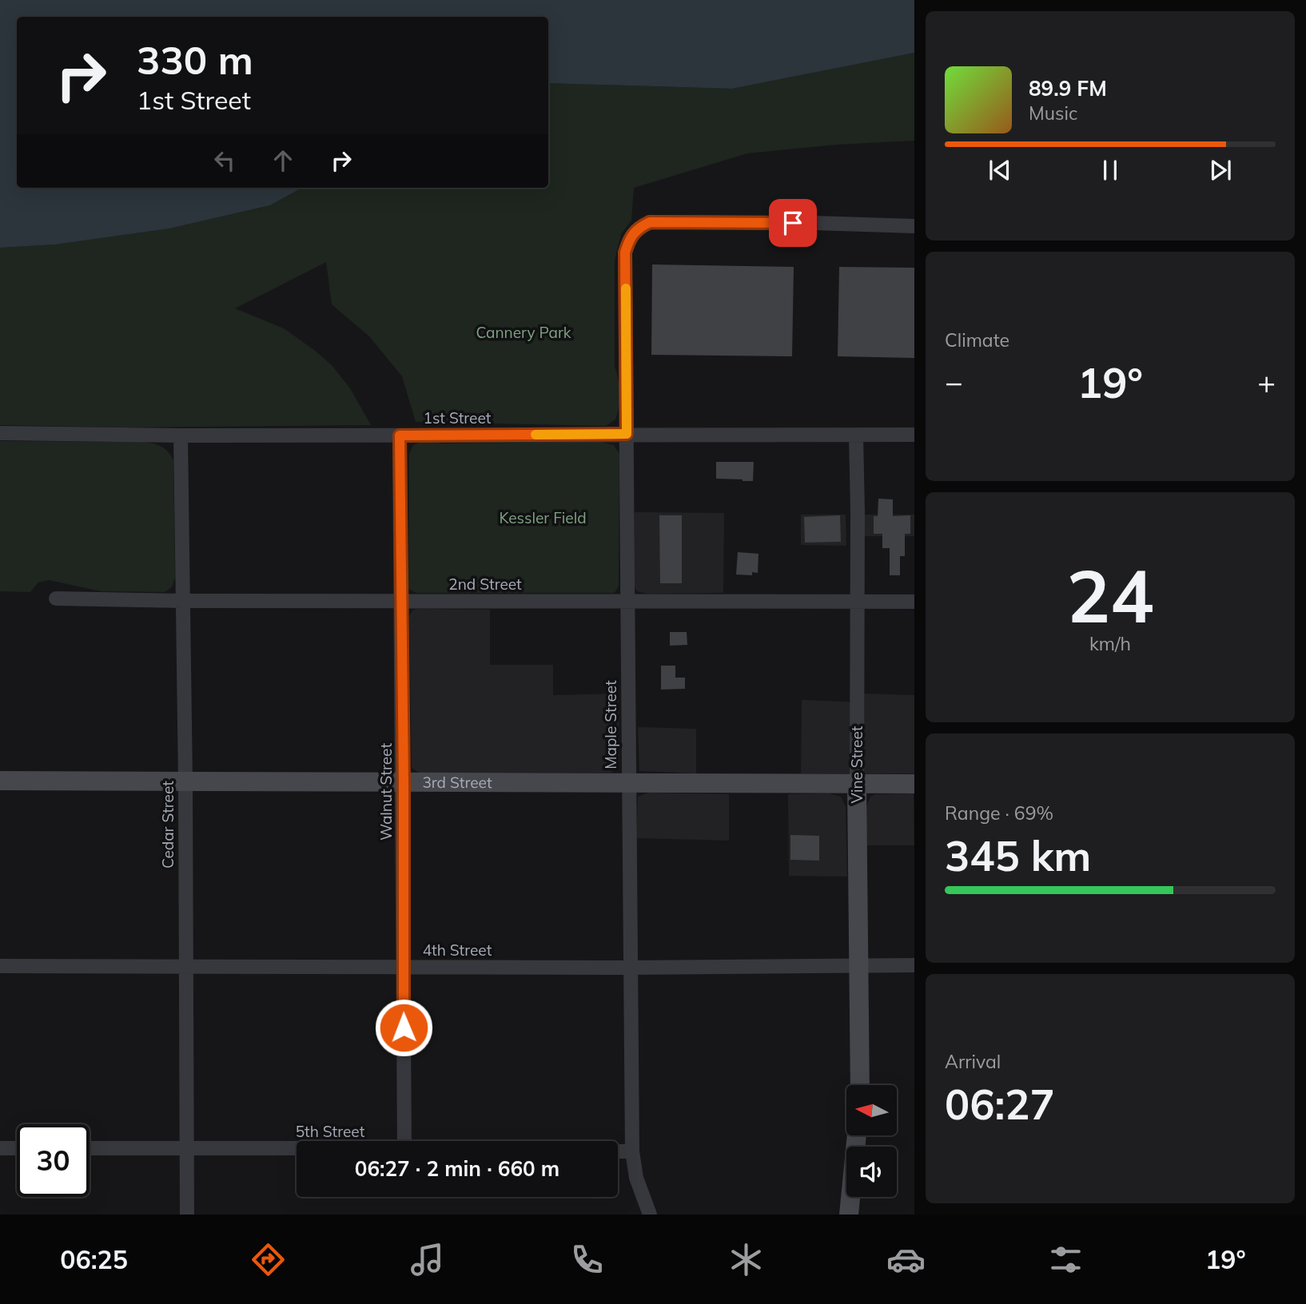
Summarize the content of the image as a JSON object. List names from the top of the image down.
{
  "streets": {
    "main road": ["Vine Street", "3rd Street"],
    "street": [
      "1st Street",
      "2nd Street",
      "Maple Street",
      "Walnut Street",
      "Cedar Street",
      "4th Street",
      "5th Street"
    ]
  },
  "crossings": [
    ["1st Street", "Maple Street"],
    ["1st Street", "Vine Street"],
    ["1st Street", "Walnut Street"],
    ["1st Street", "Cedar Street"],
    ["2nd Street", "Maple Street"],
    ["2nd Street", "Vine Street"],
    ["2nd Street", "Walnut Street"],
    ["2nd Street", "Cedar Street"],
    ["Maple Street", "3rd Street"],
    ["Maple Street", "4th Street"],
    ["Vine Street", "3rd Street"],
    ["Vine Street", "4th Street"],
    ["3rd Street", "Walnut Street"],
    ["3rd Street", "Cedar Street"],
    ["Walnut Street", "4th Street"],
    ["Cedar Street", "4th Street"],
    ["Cedar Street", "5th Street"]
  ],
  "parks": ["Cannery Park", "Kessler Field"],
  "north": "left",
  "page": {
    "turn": ["330 m", "1st Street"],
    "song": ["89.9 FM", "Music"],
    "tile": [
      "Climate",
      ["24", "km/h"],
      ["Range · 69%", "345 km"],
      ["Arrival", "06:27"]
    ],
    "heat": ["−", "19°", "+"],
    "limit": "30",
    "trip": "06:27 · 2 min · 660 m",
    "tabs": ["06:25", "19°"]
  }
}
